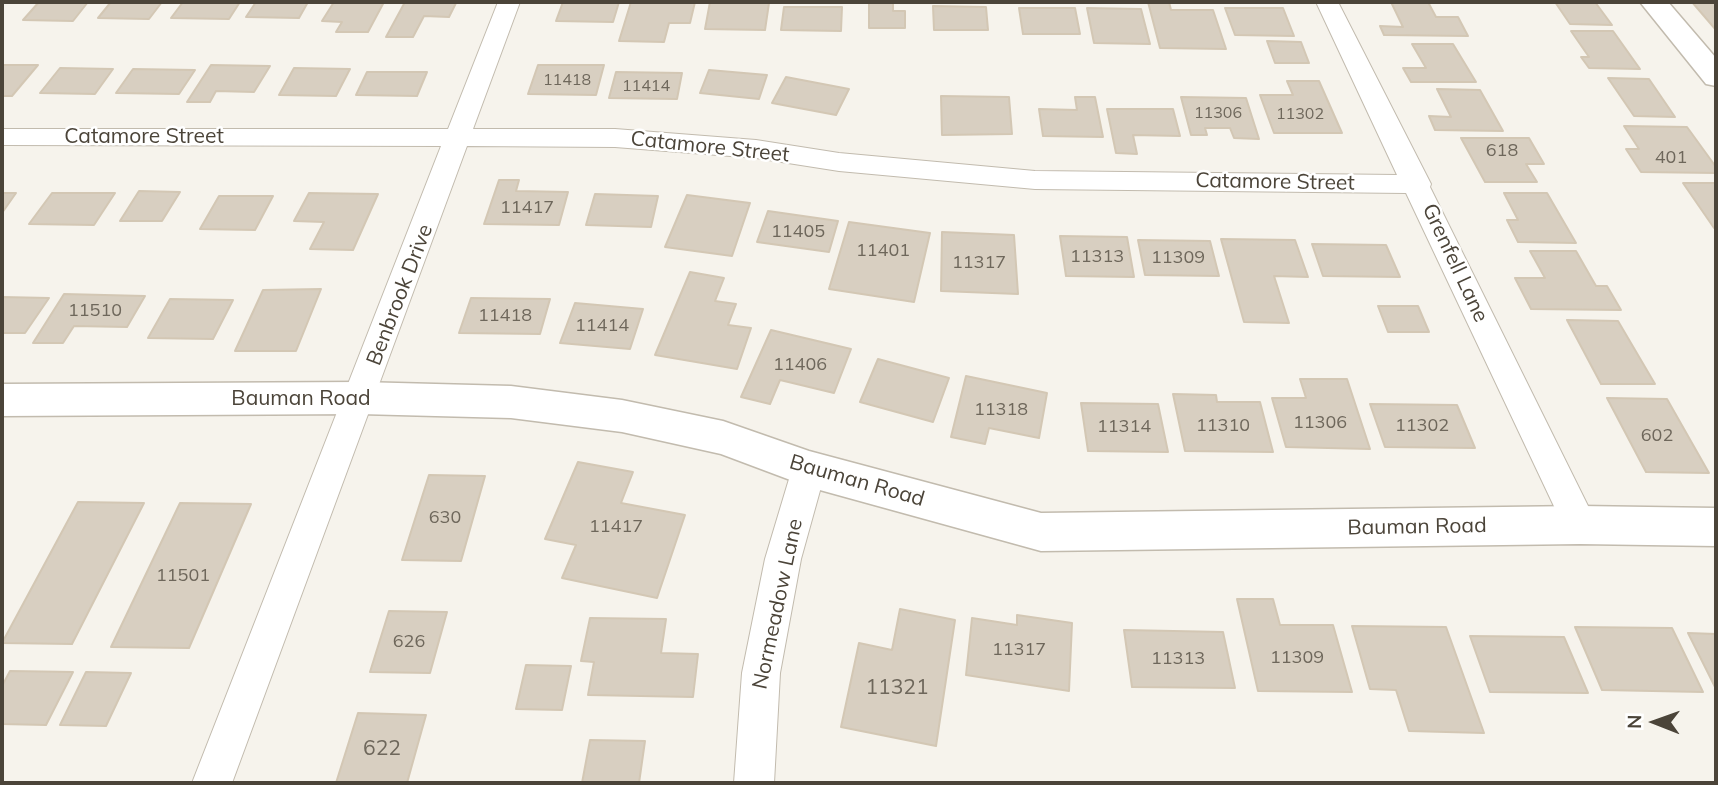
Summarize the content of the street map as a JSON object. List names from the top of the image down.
{
  "streets": {
    "street": [
      "Catamore Street",
      "Grenfell Lane",
      "Benbrook Drive",
      "Bauman Road",
      "Normeadow Lane"
    ]
  },
  "crossings": [
    ["Catamore Street", "Grenfell Lane"],
    ["Catamore Street", "Benbrook Drive"],
    ["Grenfell Lane", "Bauman Road"],
    ["Benbrook Drive", "Bauman Road"],
    ["Bauman Road", "Normeadow Lane"]
  ],
  "house_numbers": [
    "11418",
    "11414",
    "11306",
    "11302",
    "618",
    "401",
    "11417",
    "11405",
    "11401",
    "11313",
    "11309",
    "11317",
    "11510",
    "11418",
    "11414",
    "11406",
    "11318",
    "11306",
    "11310",
    "11302",
    "11314",
    "602",
    "630",
    "11417",
    "11501",
    "626",
    "11317",
    "11309",
    "11313",
    "11321",
    "622"
  ],
  "north": "left"
}
